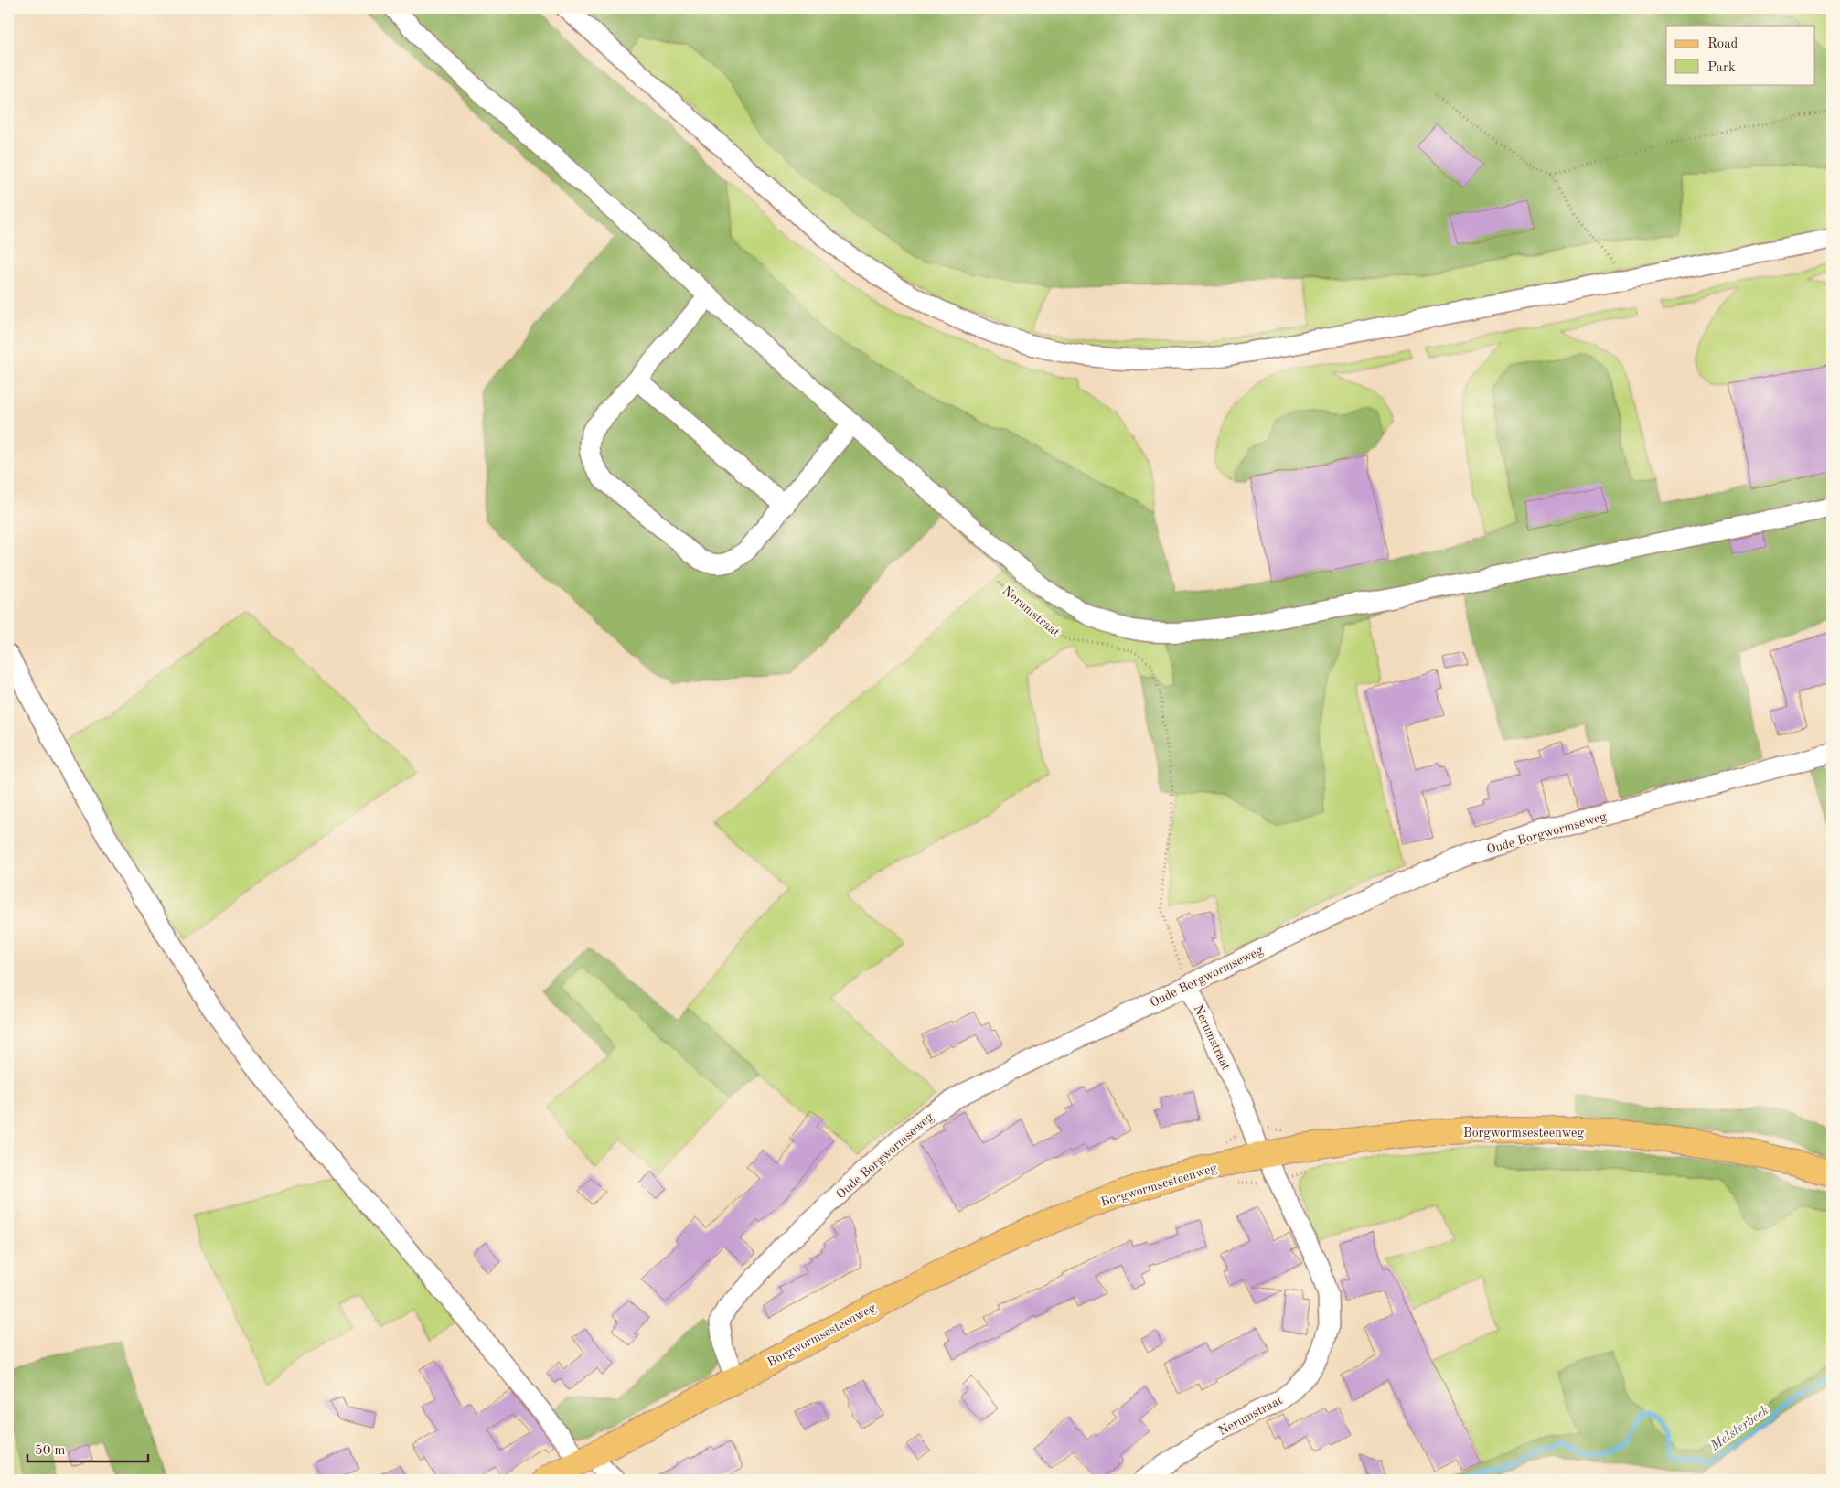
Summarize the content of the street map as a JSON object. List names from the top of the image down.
{
  "streets": {
    "main road": ["Borgwormsesteenweg"],
    "street": ["Nerumstraat", "Oude Borgwormseweg"]
  },
  "crossings": [
    ["Nerumstraat", "Oude Borgwormseweg"],
    ["Nerumstraat", "Borgwormsesteenweg"],
    ["Oude Borgwormseweg", "Borgwormsesteenweg"]
  ],
  "water": ["Melsterbeek"],
  "legend": ["Road", "Park"],
  "scale_bar": "50 m"
}
